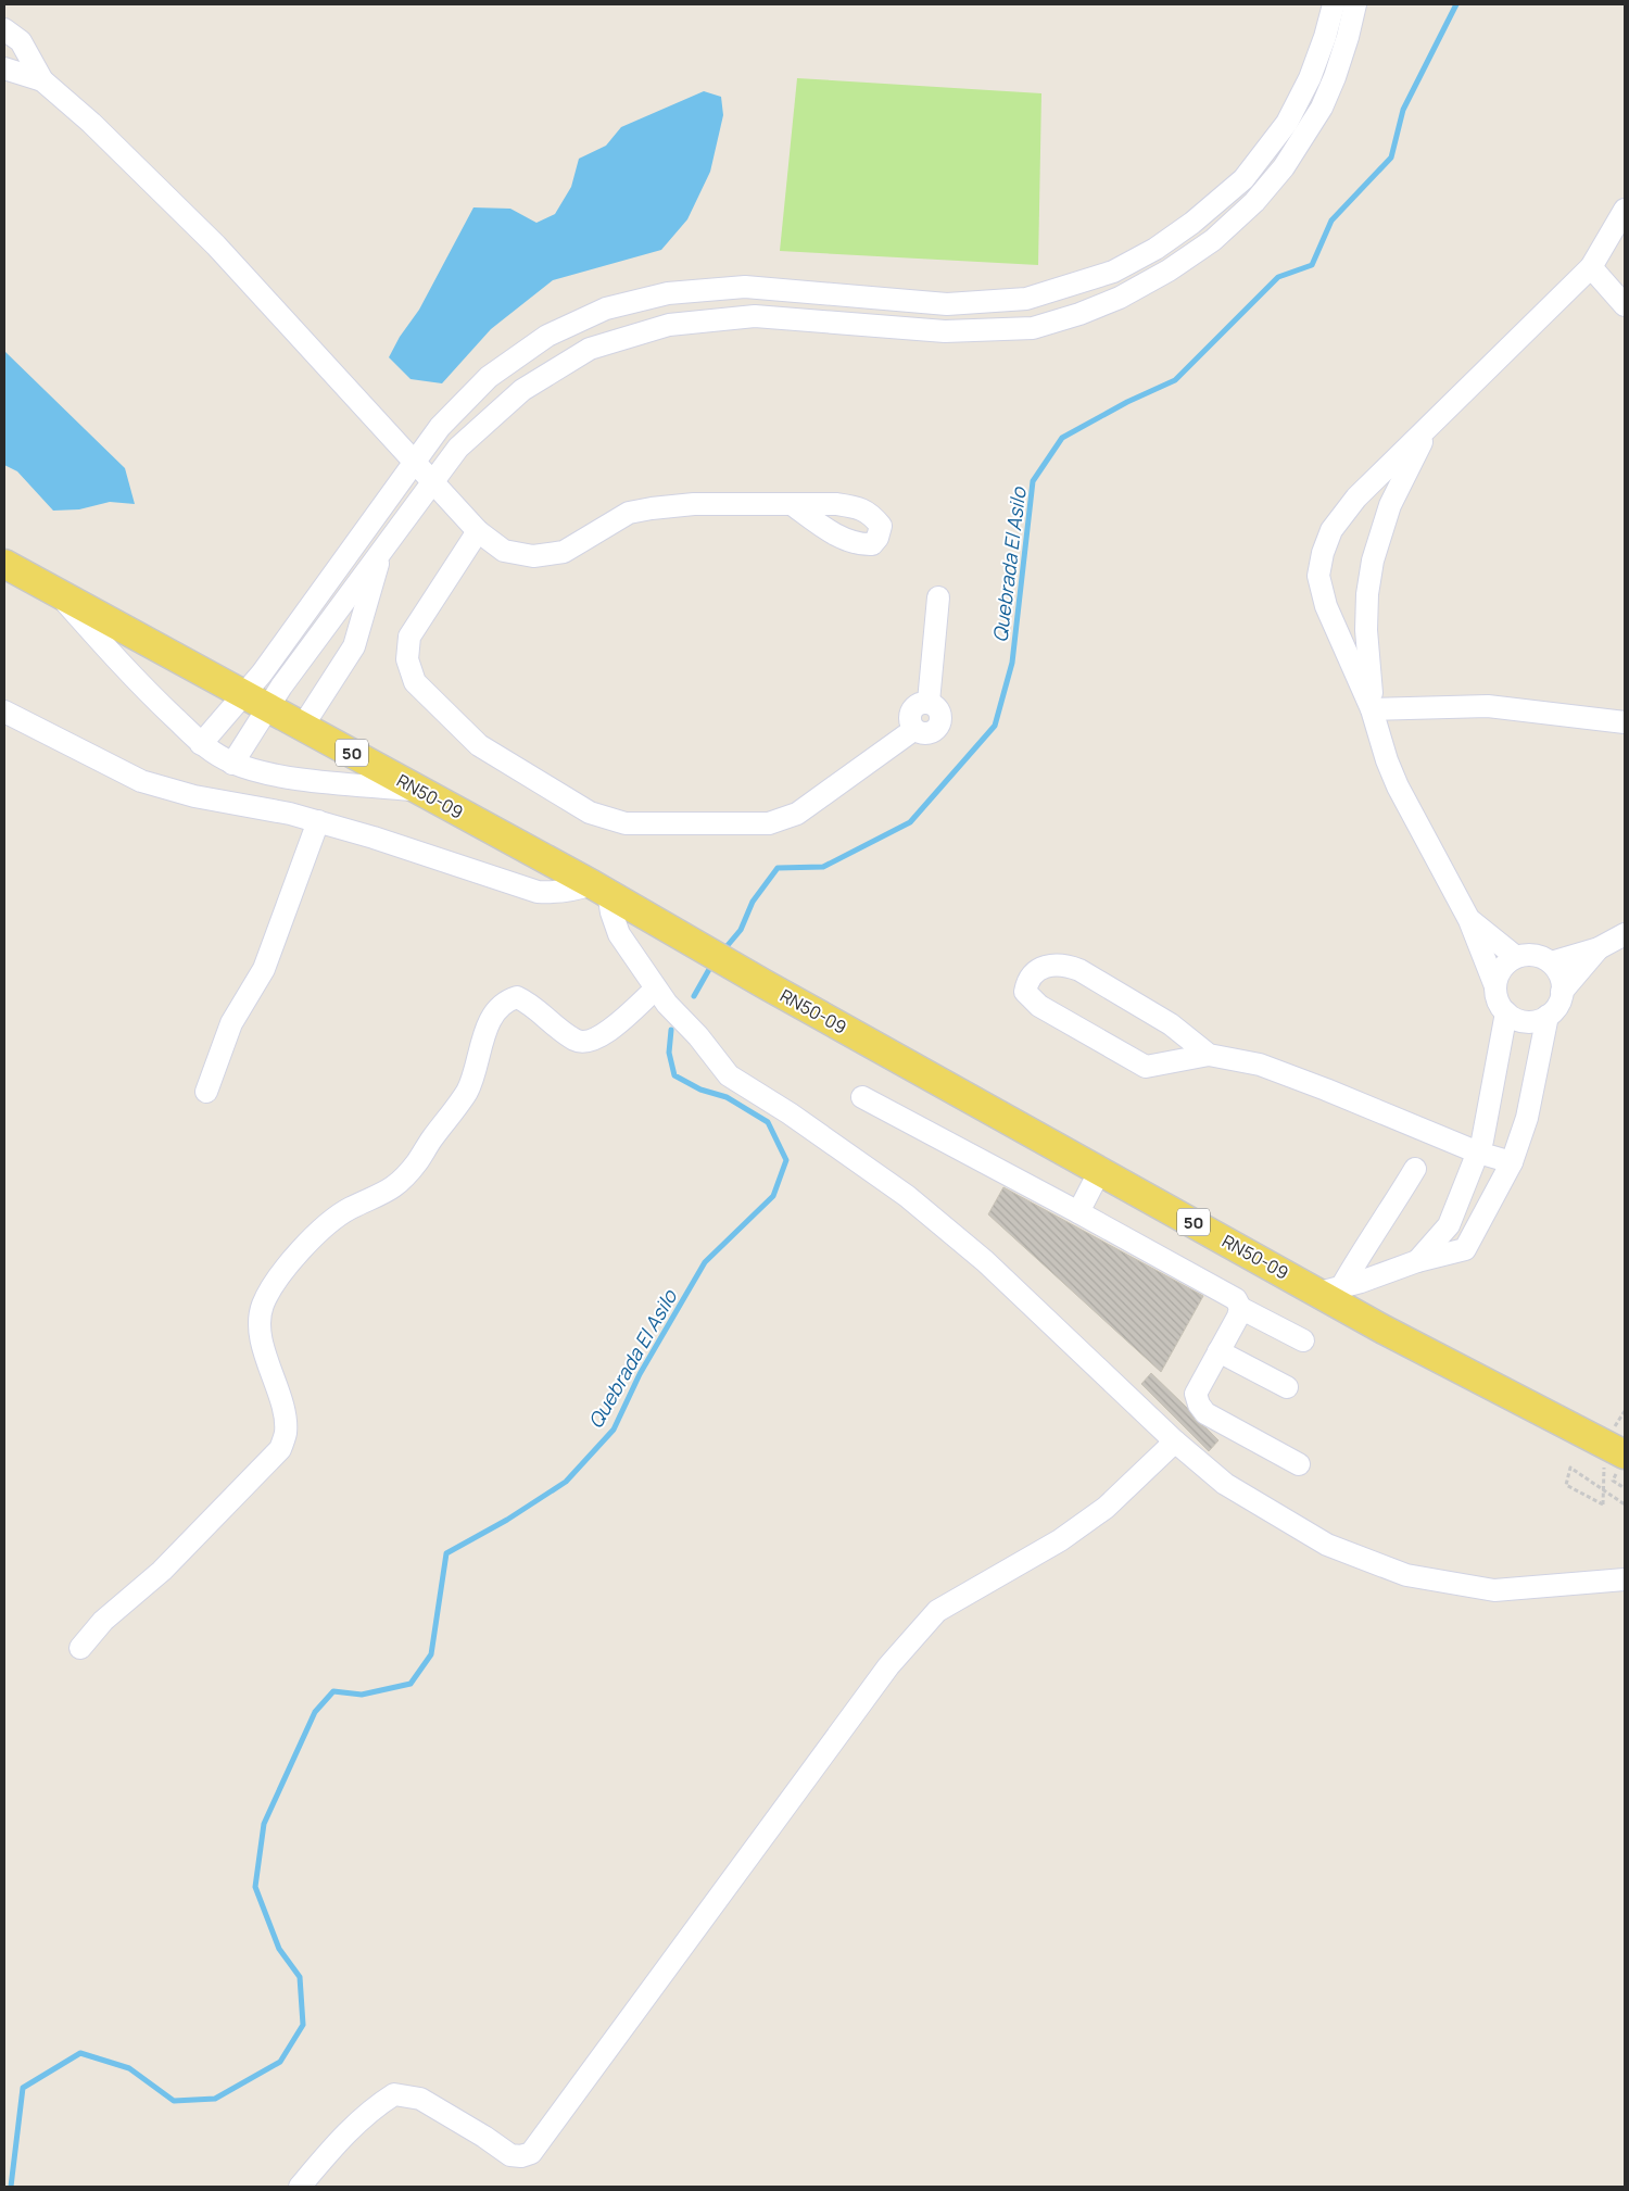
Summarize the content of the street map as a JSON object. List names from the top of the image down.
{
  "streets": {
    "main road": ["50", "RN50-09"]
  },
  "water": ["Quebrada El Asilo"]
}
